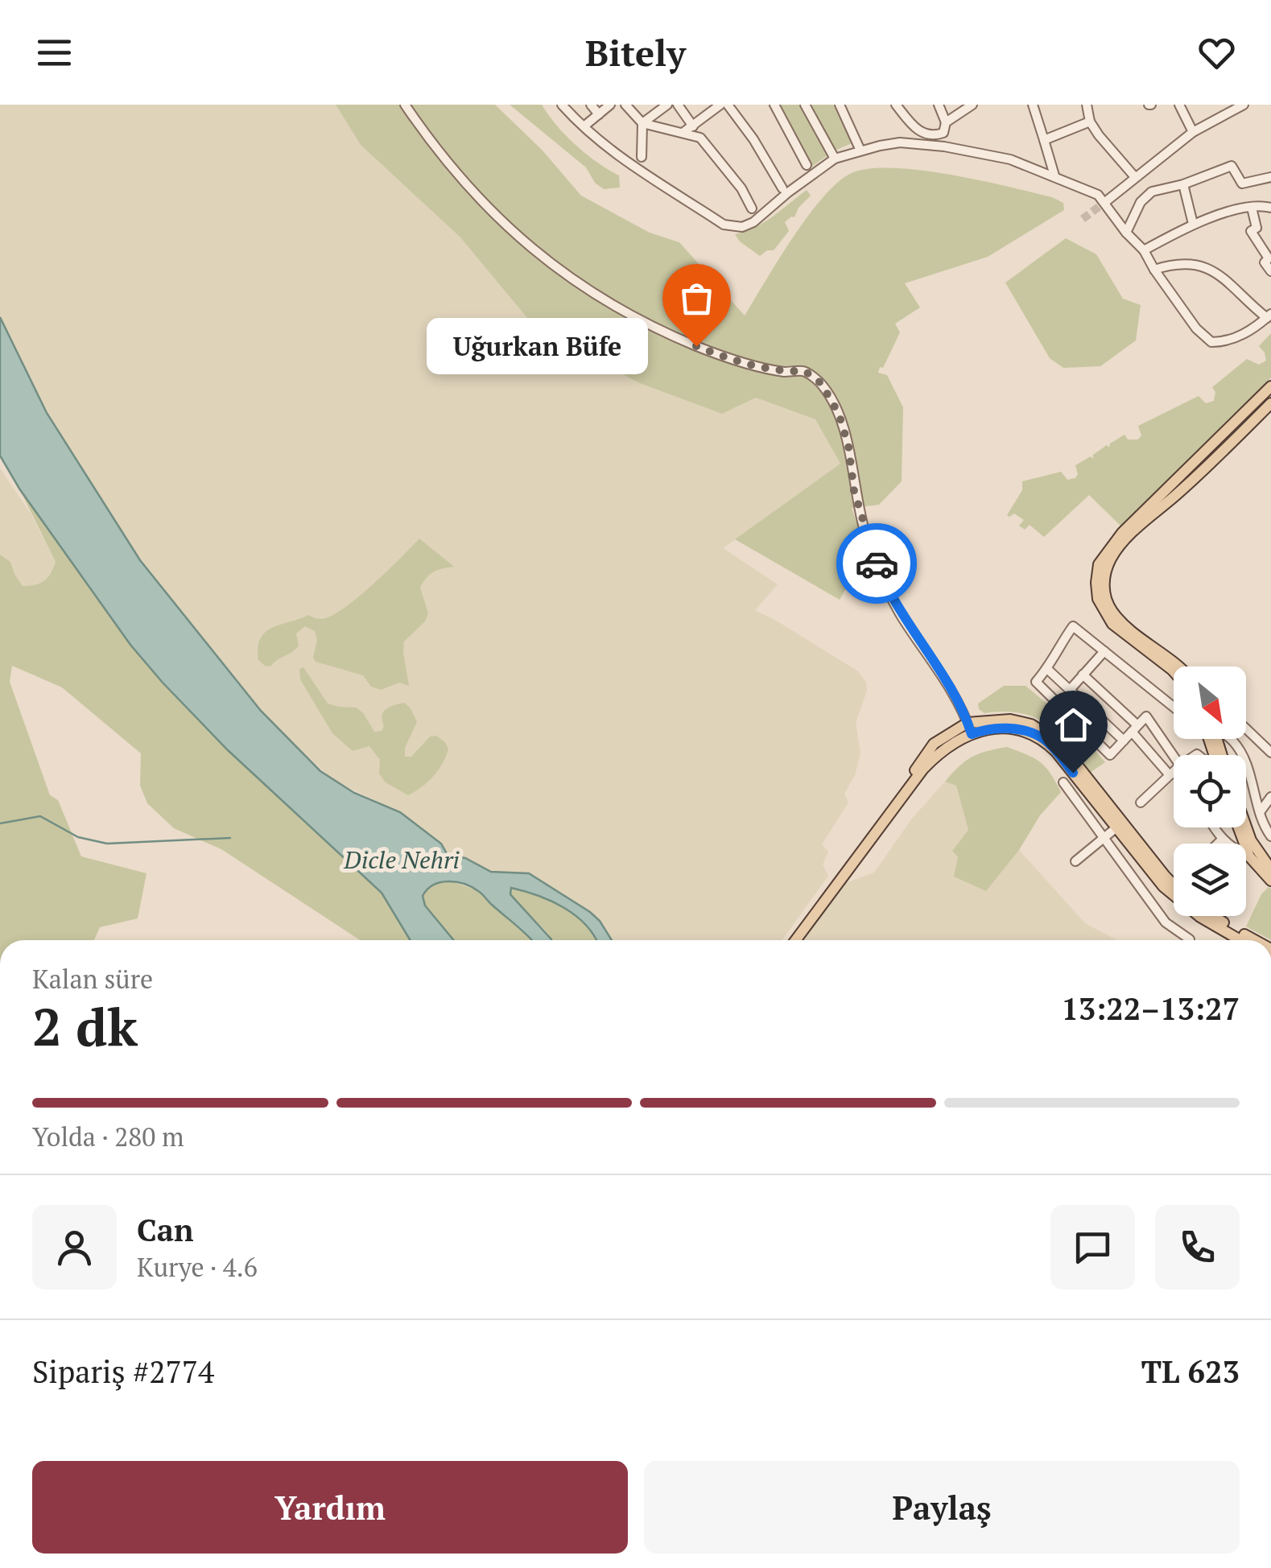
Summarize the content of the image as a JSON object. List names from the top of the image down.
{
  "water": ["Dicle Nehri"],
  "places": ["Uğurkan Büfe"],
  "north": "bottom right",
  "page": {
    "header": "Bitely",
    "bubble": "Uğurkan Büfe",
    "heading": ["2 dk", "Kalan süre", "13:22–13:27"],
    "panel": [
      "Can",
      "Kurye · 4.6",
      "Sipariş #2774",
      "TL 623"
    ],
    "bar": "Yolda · 280 m",
    "buttons": ["Yardım", "Paylaş"]
  }
}
